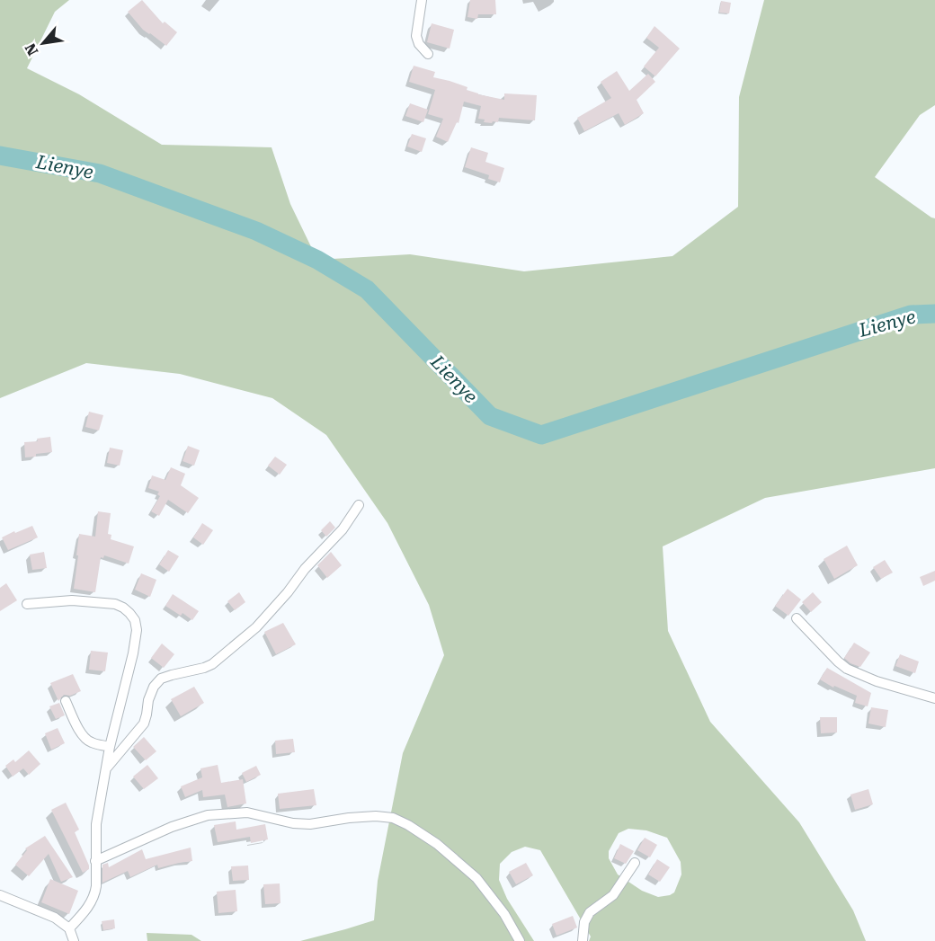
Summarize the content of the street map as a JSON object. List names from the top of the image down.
{
  "water": ["Lienye"],
  "north": "bottom left"
}
